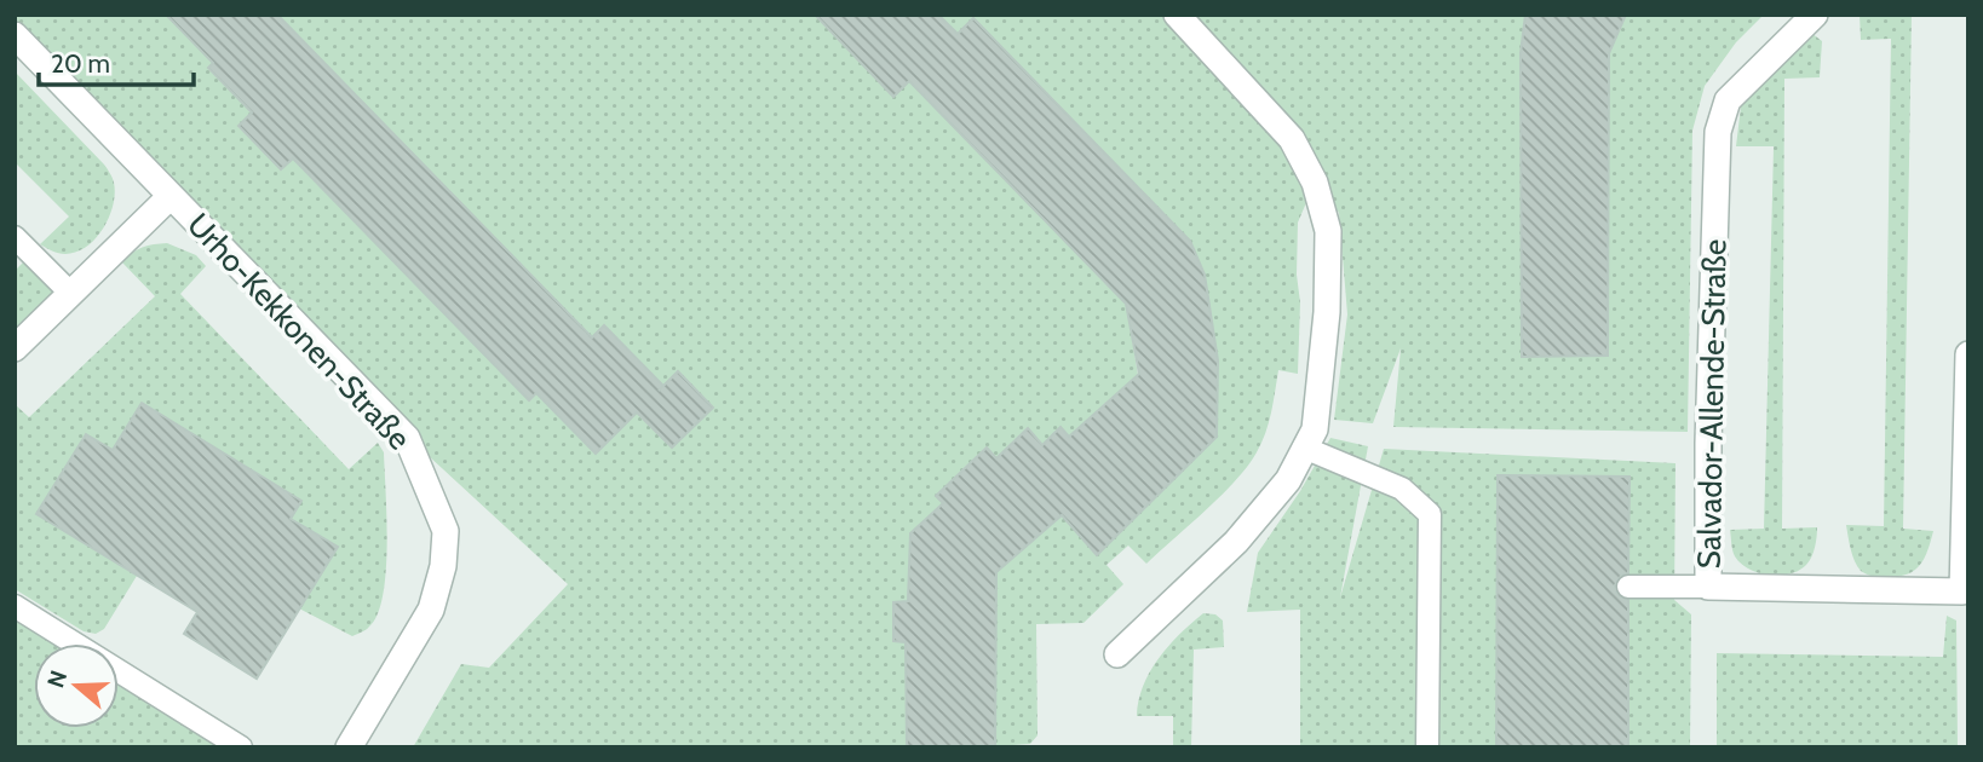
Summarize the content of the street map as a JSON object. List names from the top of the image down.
{
  "streets": {
    "street": ["Urho-Kekkonen-Straße", "Salvador-Allende-Straße"]
  },
  "scale_bar": "20 m",
  "north": "left"
}
